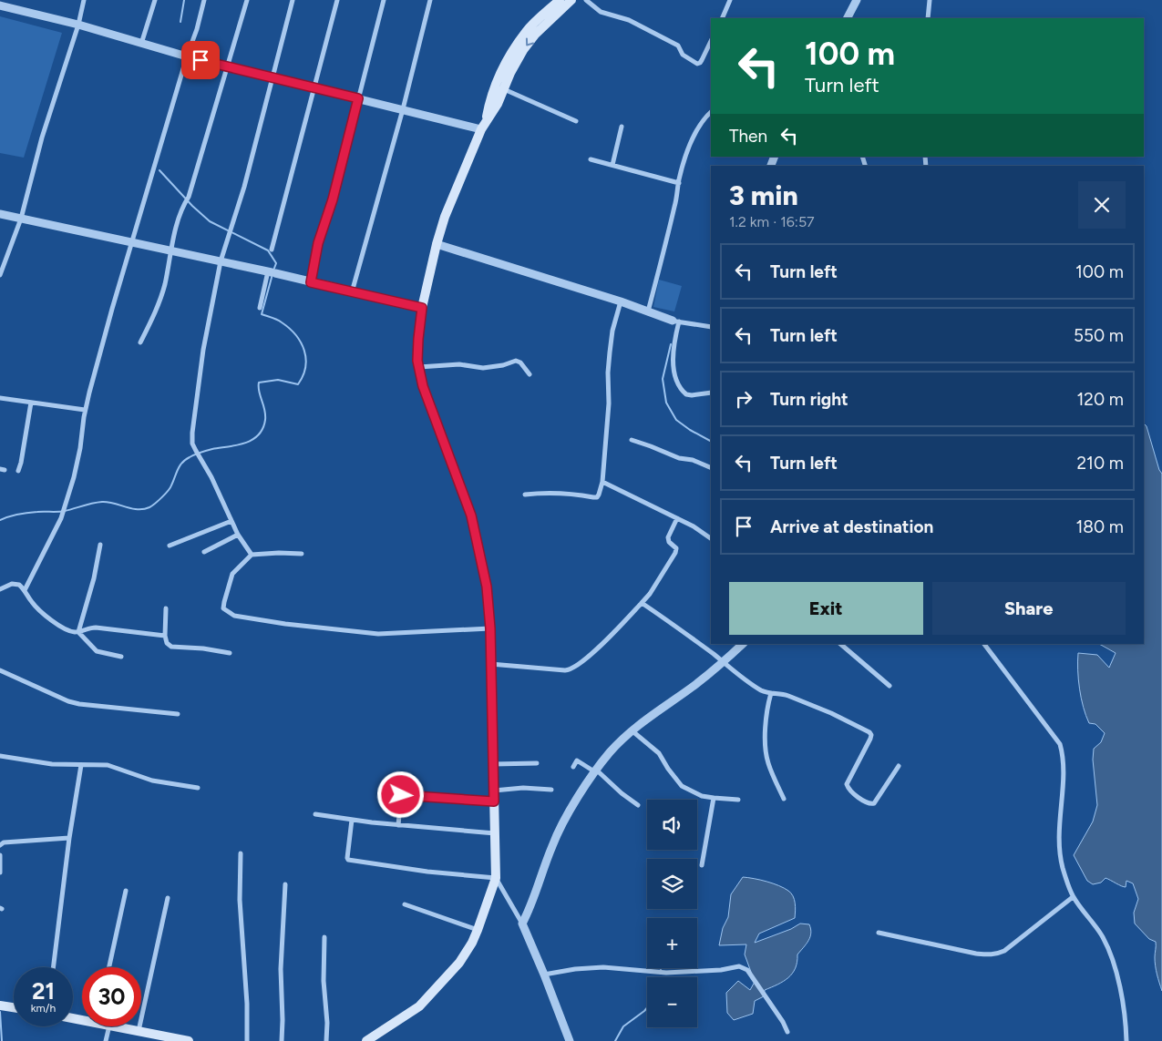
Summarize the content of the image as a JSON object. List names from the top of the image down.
{
  "page": {
    "turn": ["100 m", "Turn left"],
    "then": "Then",
    "heading": ["3 min", "1.2 km · 16:57"],
    "list": [
      {
        "name": "Turn left",
        "value": "100 m"
      },
      {
        "name": "Turn left",
        "value": "550 m"
      },
      {
        "name": "Turn right",
        "value": "120 m"
      },
      {
        "name": "Turn left",
        "value": "210 m"
      },
      {
        "name": "Arrive at destination",
        "value": "180 m"
      }
    ],
    "buttons": ["Exit", "Share"],
    "map_buttons": ["+", "−"],
    "speed": "21 km/h",
    "limit": "30"
  }
}
